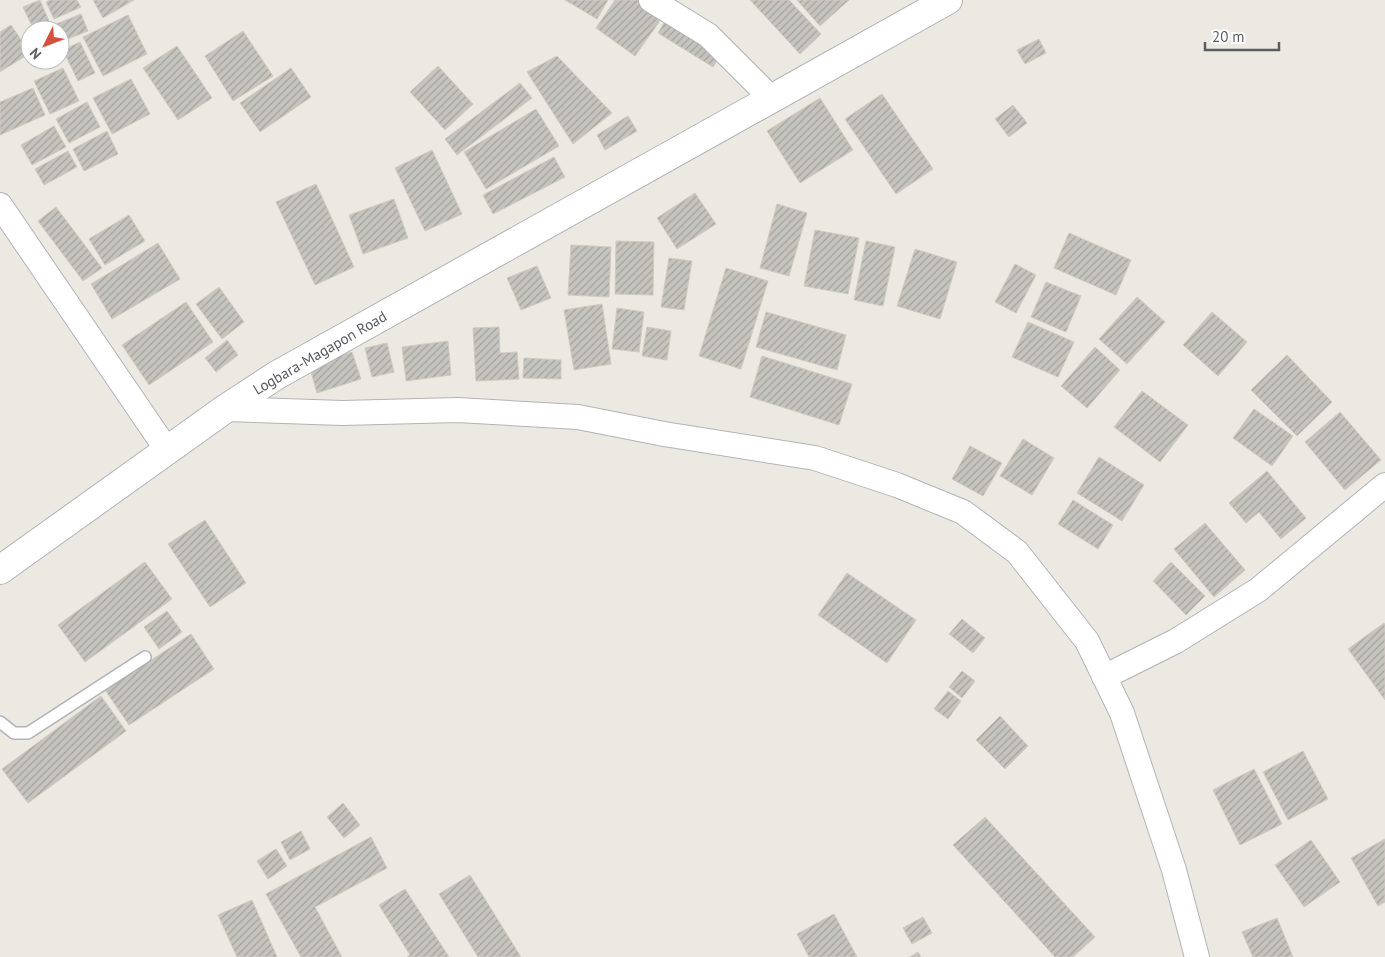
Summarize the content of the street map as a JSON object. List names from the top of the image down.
{
  "streets": {
    "street": ["Logbara-Magapon Road"]
  },
  "scale_bar": "20 m",
  "north": "bottom left"
}
